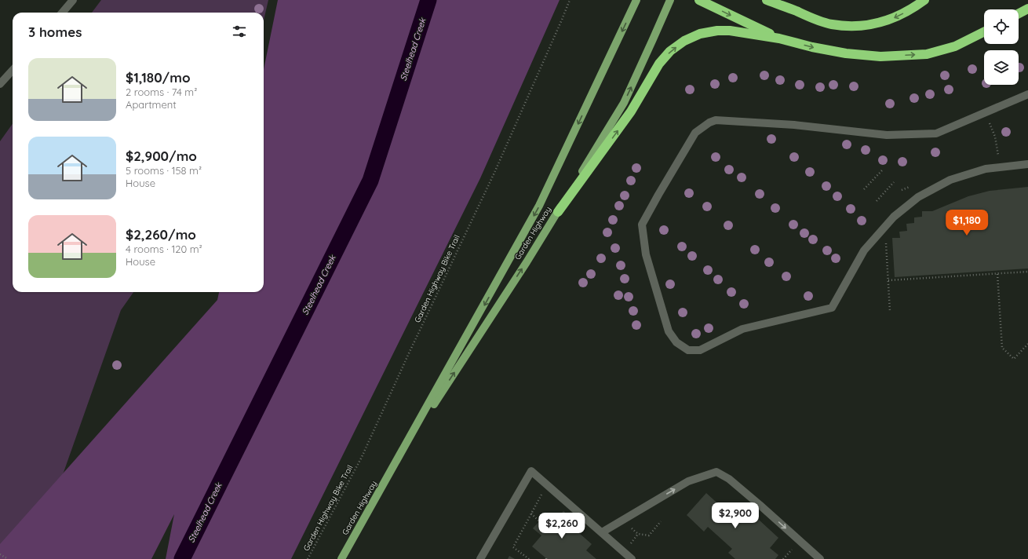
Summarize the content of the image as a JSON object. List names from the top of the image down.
{
  "streets": {
    "main road": ["Garden Highway"],
    "path": ["Garden Highway Bike Trail"]
  },
  "water": ["Steelhead Creek"],
  "page": {
    "heading": "3 homes",
    "list": [
      {
        "name": "$1,180/mo",
        "note": "2 rooms · 74 m² · Apartment"
      },
      {
        "name": "$2,900/mo",
        "note": "5 rooms · 158 m² · House"
      },
      {
        "name": "$2,260/mo",
        "note": "4 rooms · 120 m² · House"
      }
    ],
    "price": ["$1,180", "$2,900", "$2,260"]
  }
}
